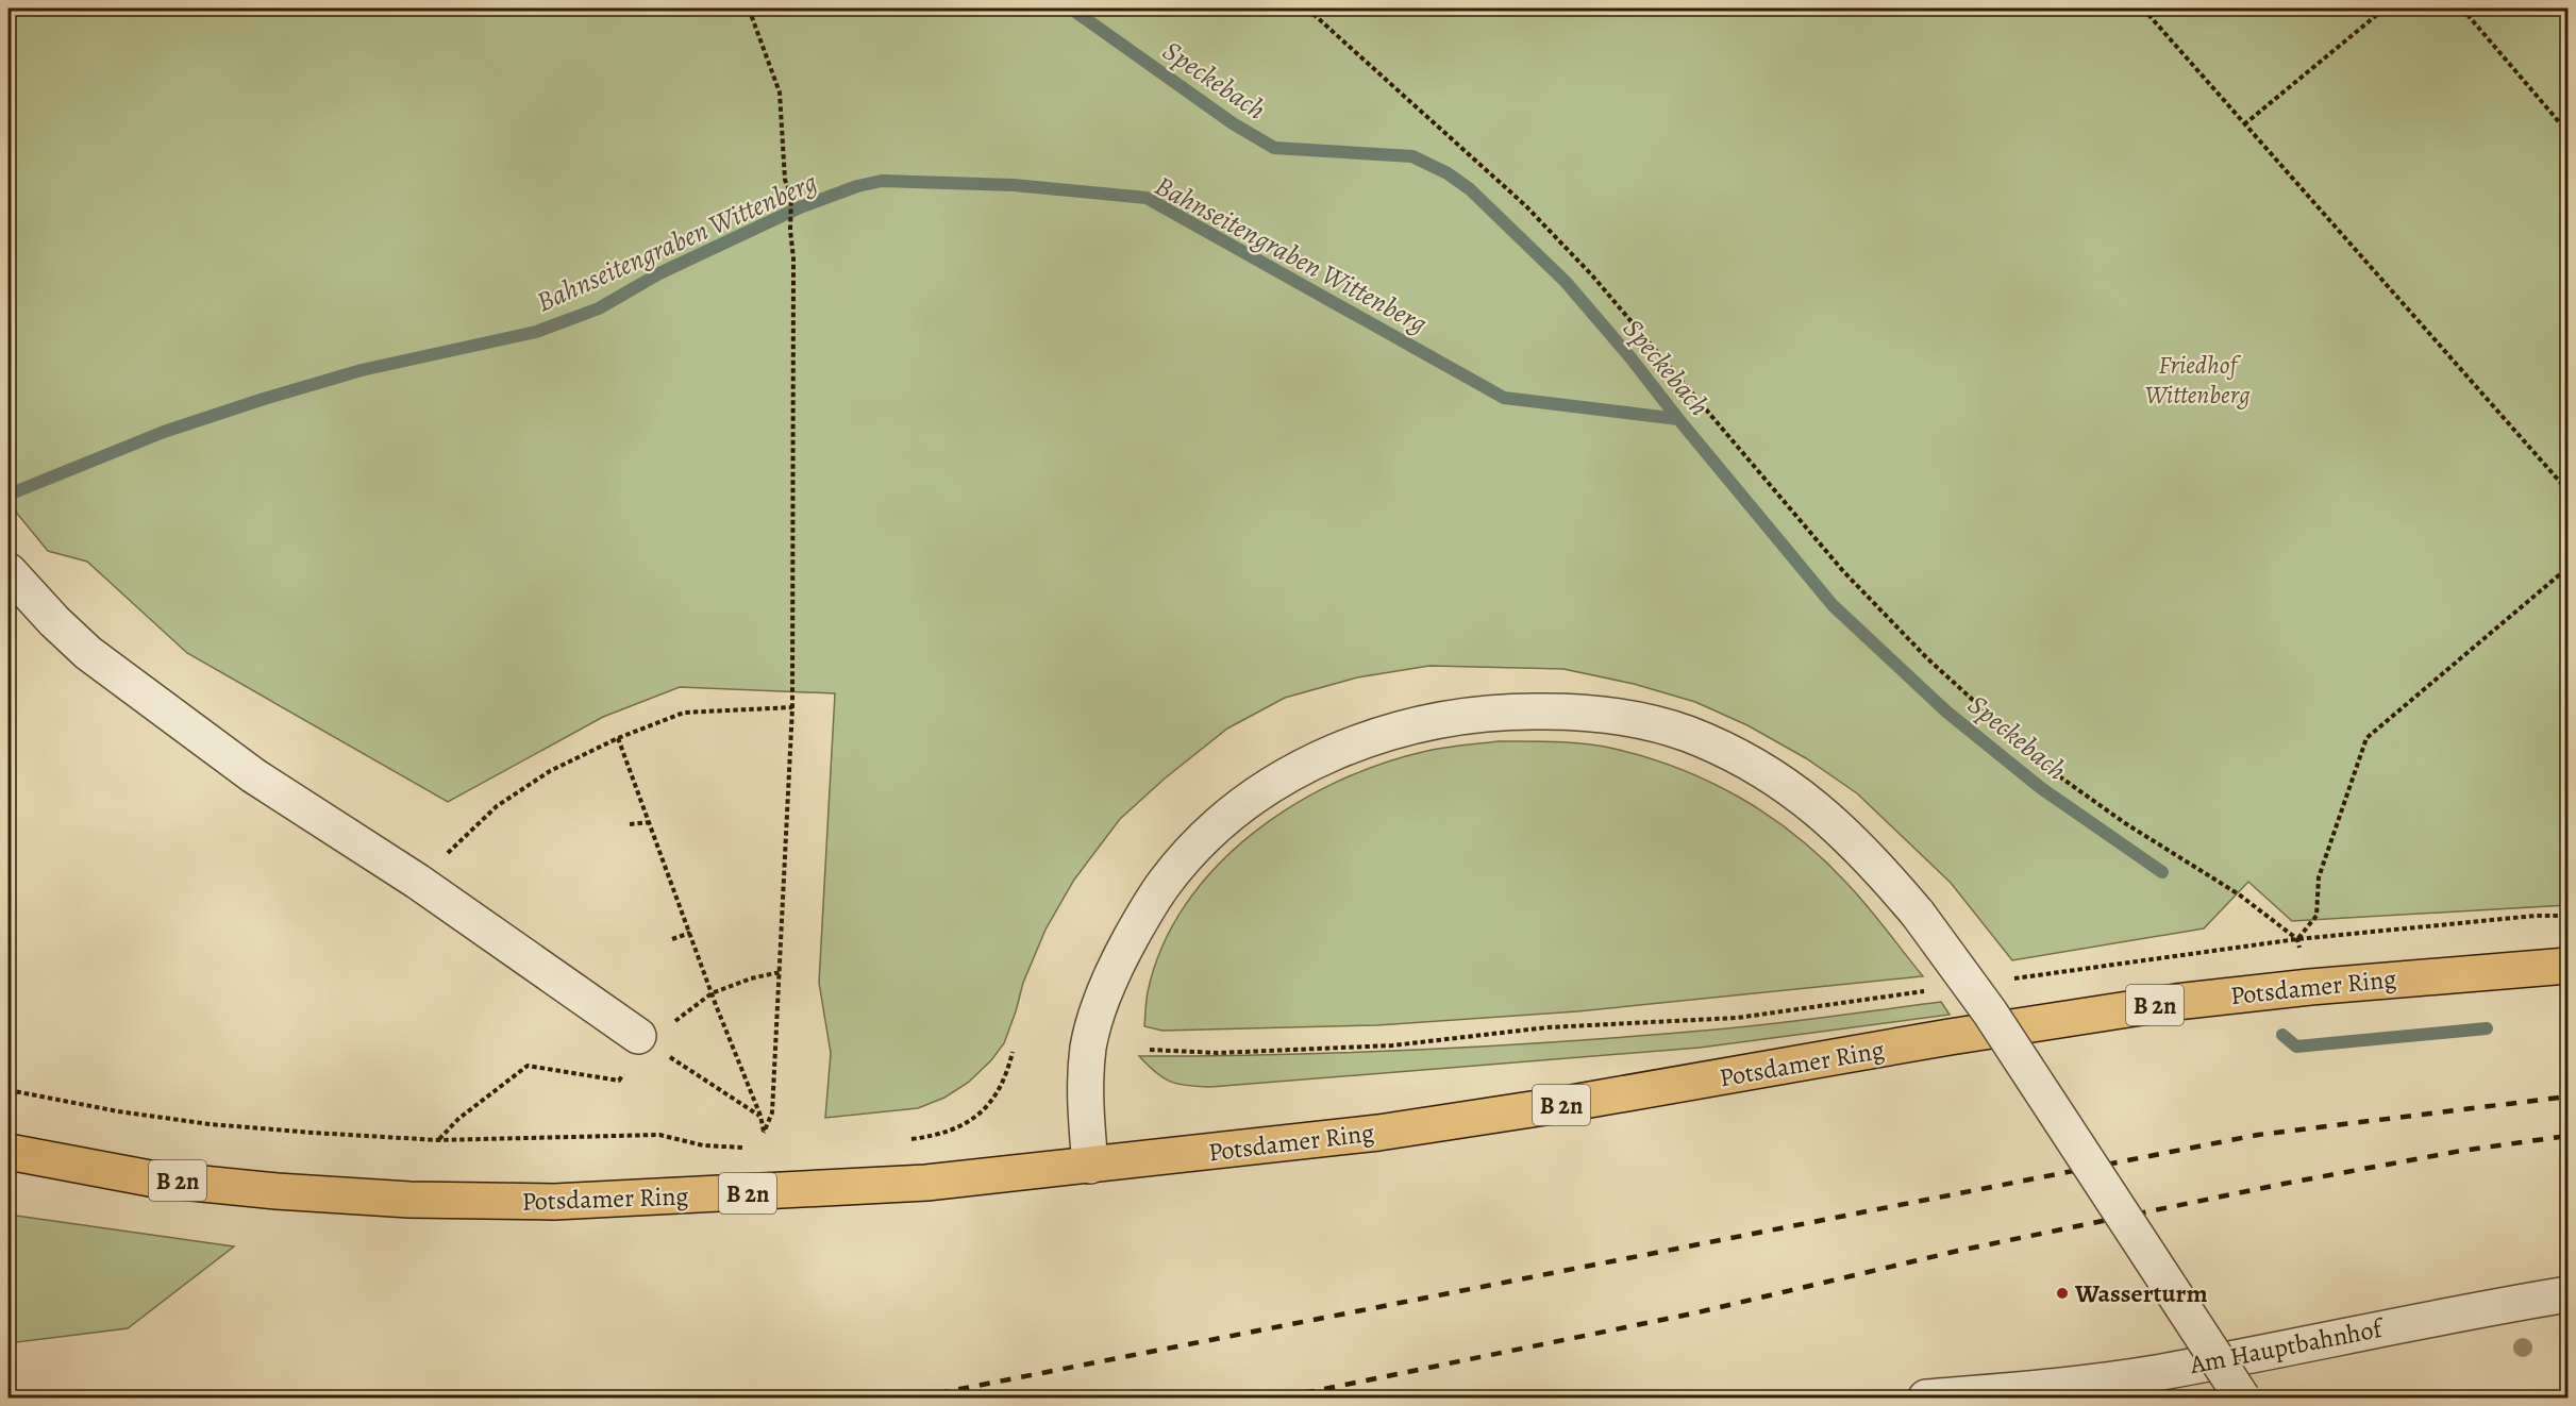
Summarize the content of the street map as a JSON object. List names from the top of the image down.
{
  "streets": {
    "main road": ["Potsdamer Ring", "B 2n"],
    "street": ["Am Hauptbahnhof"]
  },
  "water": ["Speckebach", "Bahnseitengraben Wittenberg"],
  "parks": ["Friedhof Wittenberg"],
  "places": ["Wasserturm"]
}
